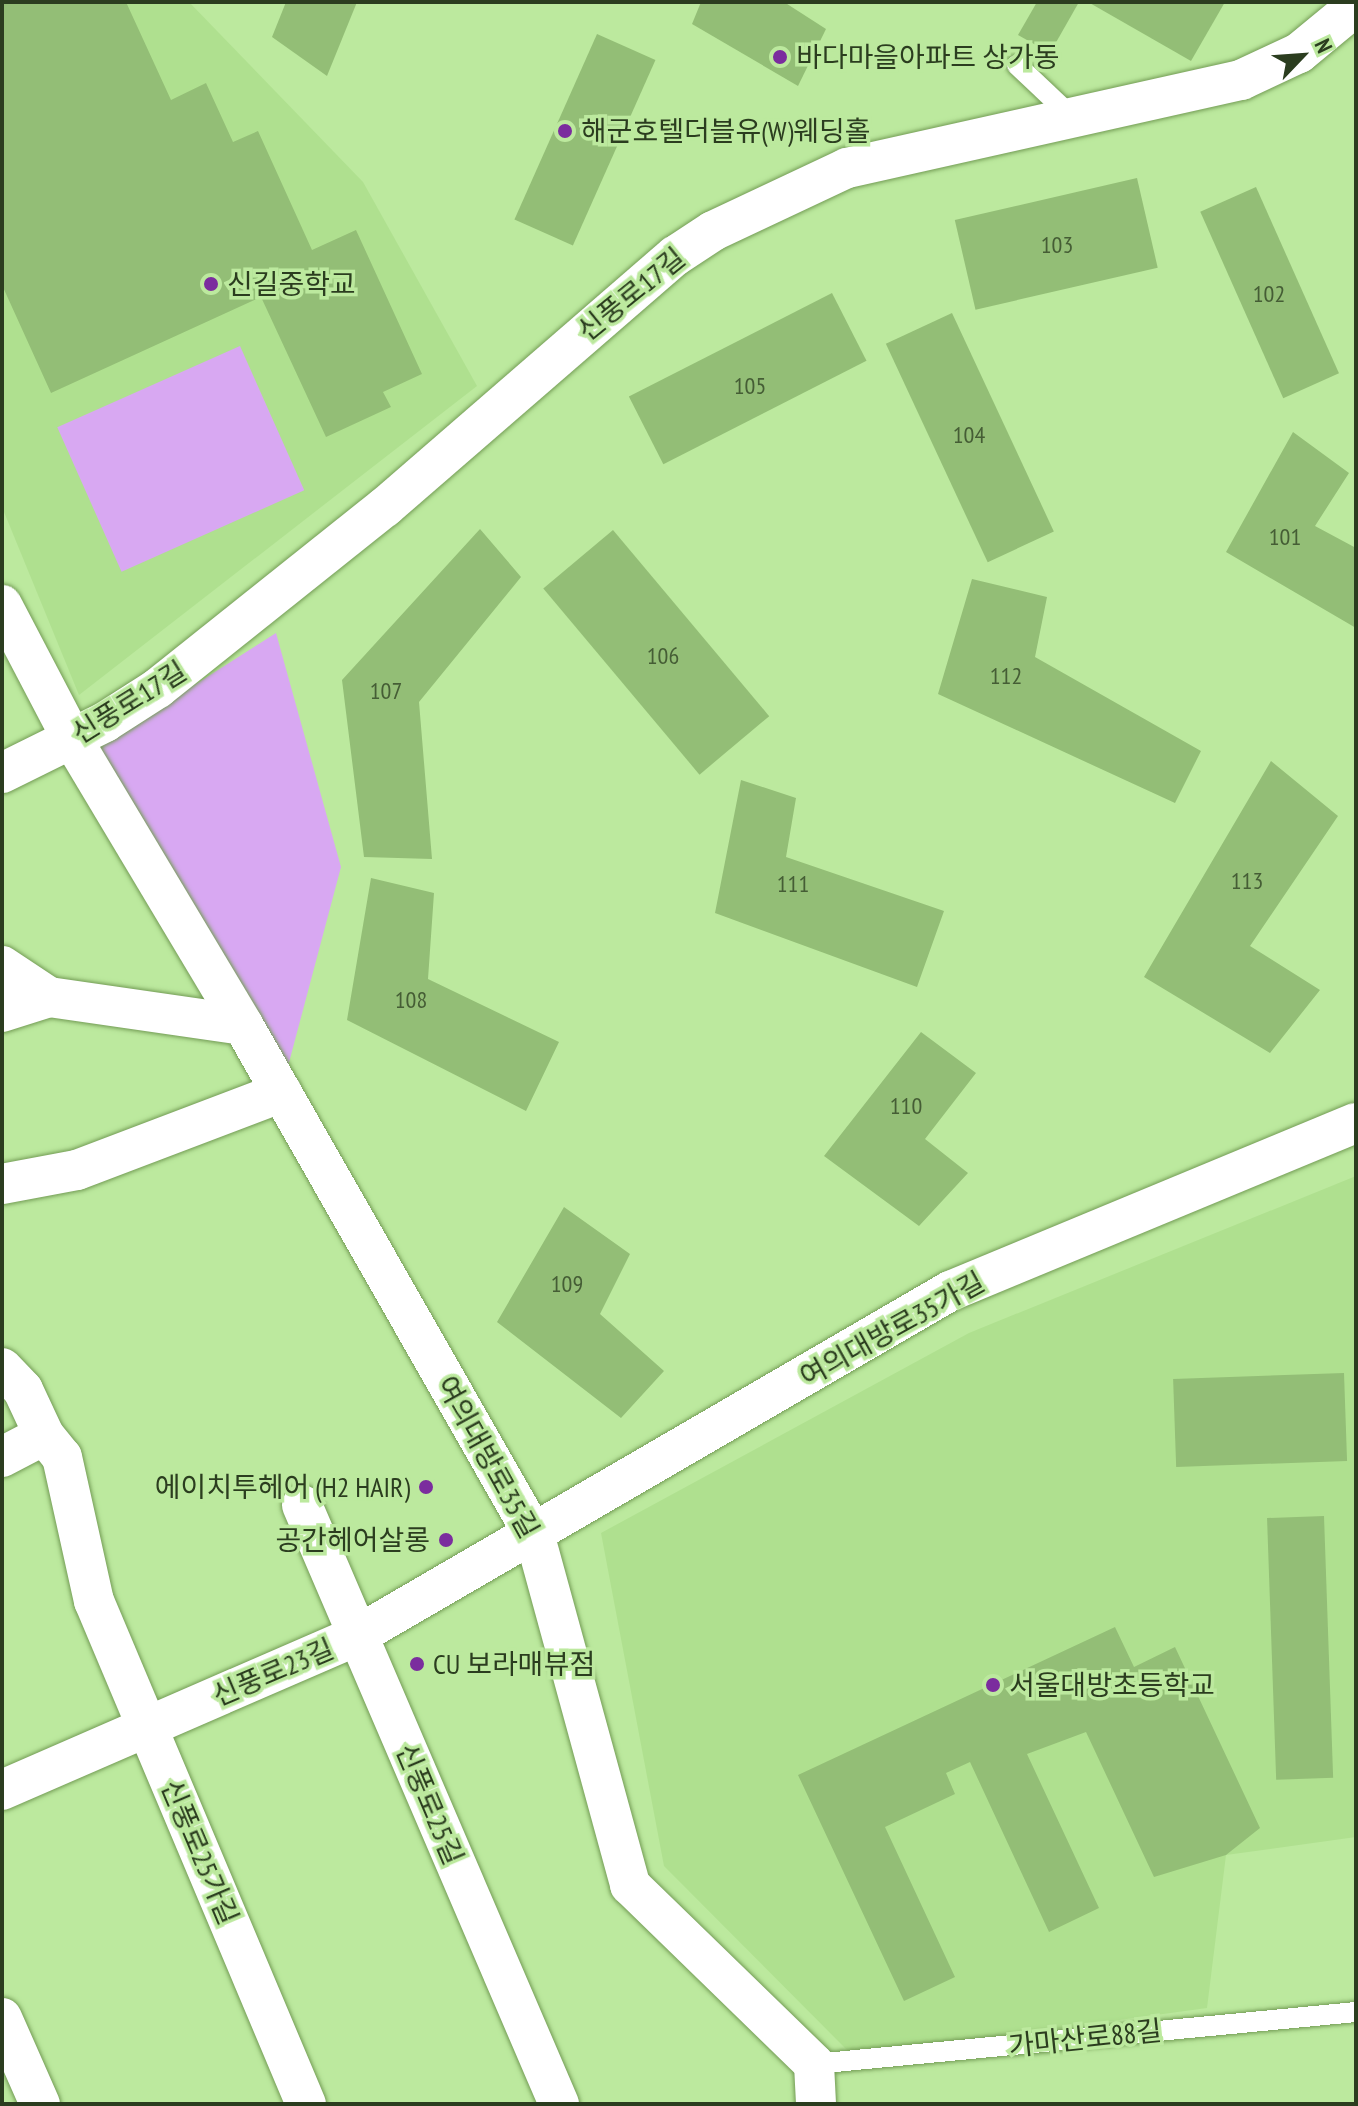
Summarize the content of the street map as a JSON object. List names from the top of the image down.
{
  "streets": {
    "street": [
      "신풍로17길",
      "여의대방로35가길",
      "여의대방로35길",
      "신풍로23길",
      "신풍로25길",
      "신풍로25가길"
    ],
    "lane": ["가마산로88길"]
  },
  "crossings": [
    ["신풍로17길", "여의대방로35길"],
    ["여의대방로35가길", "여의대방로35길"],
    ["여의대방로35가길", "신풍로23길"],
    ["여의대방로35길", "신풍로23길"],
    ["여의대방로35길", "가마산로88길"],
    ["신풍로23길", "신풍로25길"],
    ["신풍로23길", "신풍로25가길"]
  ],
  "places": [
    "바다마을아파트 상가동",
    "해군호텔더블유(W)웨딩홀",
    "신길중학교",
    "에이치투헤어 (H2 HAIR)",
    "공간헤어살롱",
    "CU 보라매뷰점",
    "서울대방초등학교"
  ],
  "house_numbers": [
    "103",
    "102",
    "105",
    "104",
    "101",
    "106",
    "112",
    "107",
    "113",
    "111",
    "108",
    "110",
    "109"
  ],
  "north": "top right"
}
